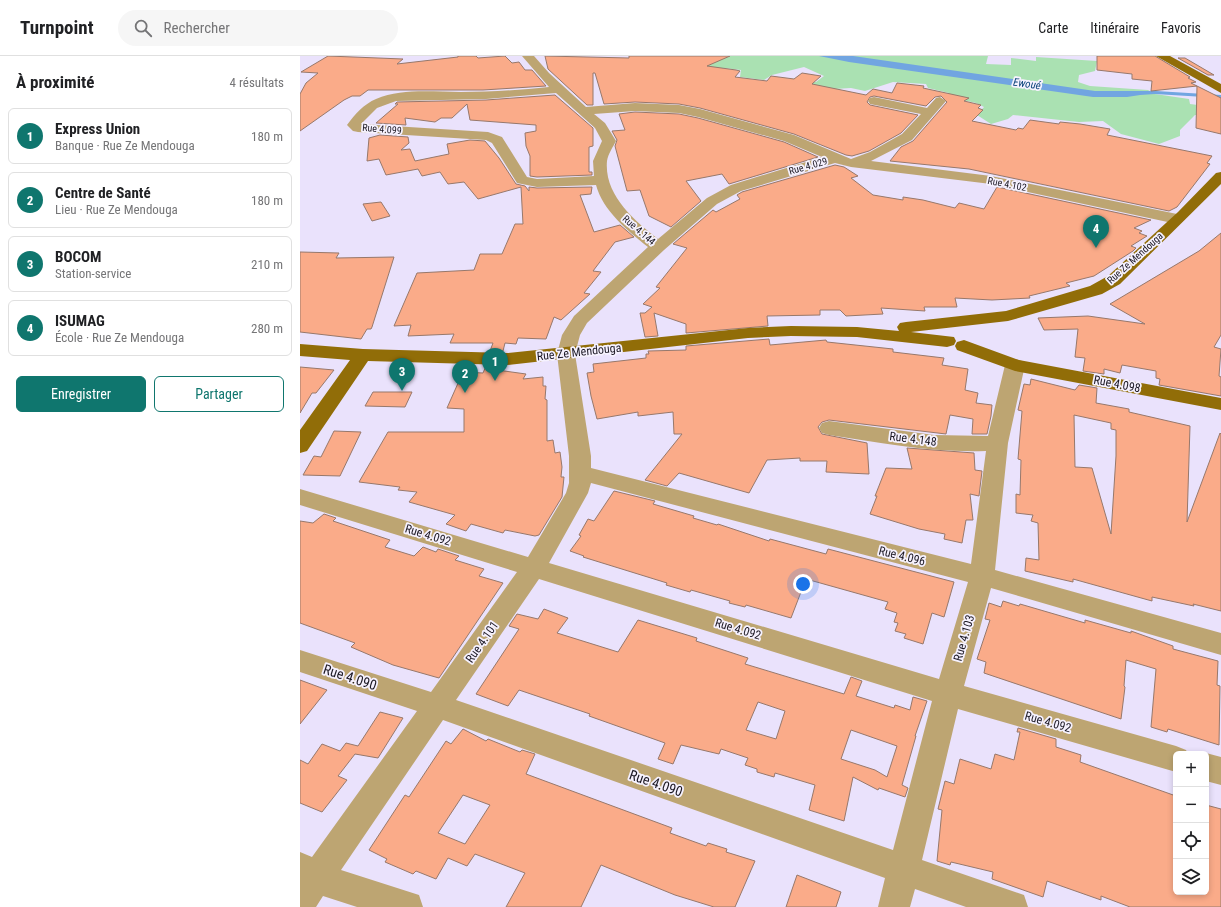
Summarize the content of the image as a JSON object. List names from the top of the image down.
{
  "streets": {
    "main road": ["Rue Ze Mendouga", "Rue 4.098"],
    "street": [
      "Rue 4.099",
      "Rue 4.029",
      "Rue 4.102",
      "Rue 4.144",
      "Rue 4.148",
      "Rue 4.092",
      "Rue 4.096",
      "Rue 4.103",
      "Rue 4.101",
      "Rue 4.090"
    ]
  },
  "crossings": [
    ["Rue 4.099", "Rue 4.144"],
    ["Rue 4.029", "Rue 4.102"],
    ["Rue 4.029", "Rue 4.144"],
    ["Rue 4.029", "Rue Ze Mendouga"],
    ["Rue 4.029", "Rue 4.101"],
    ["Rue 4.102", "Rue Ze Mendouga"],
    ["Rue Ze Mendouga", "Rue 4.098"],
    ["Rue Ze Mendouga", "Rue 4.101"],
    ["Rue 4.098", "Rue 4.103"],
    ["Rue 4.148", "Rue 4.103"],
    ["Rue 4.092", "Rue 4.103"],
    ["Rue 4.092", "Rue 4.101"],
    ["Rue 4.096", "Rue 4.103"],
    ["Rue 4.096", "Rue 4.101"],
    ["Rue 4.103", "Rue 4.090"],
    ["Rue 4.101", "Rue 4.090"]
  ],
  "water": ["Ewoué"],
  "page": {
    "header": "Turnpoint",
    "search": "Rechercher",
    "nav": ["Carte", "Itinéraire", "Favoris"],
    "heading": ["À proximité", "4 résultats"],
    "list": [
      {
        "mark": "1",
        "name": "Express Union",
        "note": "Banque · Rue Ze Mendouga",
        "value": "180 m"
      },
      {
        "mark": "2",
        "name": "Centre de Santé",
        "note": "Lieu · Rue Ze Mendouga",
        "value": "180 m"
      },
      {
        "mark": "3",
        "name": "BOCOM",
        "note": "Station-service",
        "value": "210 m"
      },
      {
        "mark": "4",
        "name": "ISUMAG",
        "note": "École · Rue Ze Mendouga",
        "value": "280 m"
      }
    ],
    "pins": [
      "4",
      "1",
      "3",
      "2"
    ],
    "buttons": ["Enregistrer", "Partager"],
    "map_buttons": ["+", "−"]
  }
}
